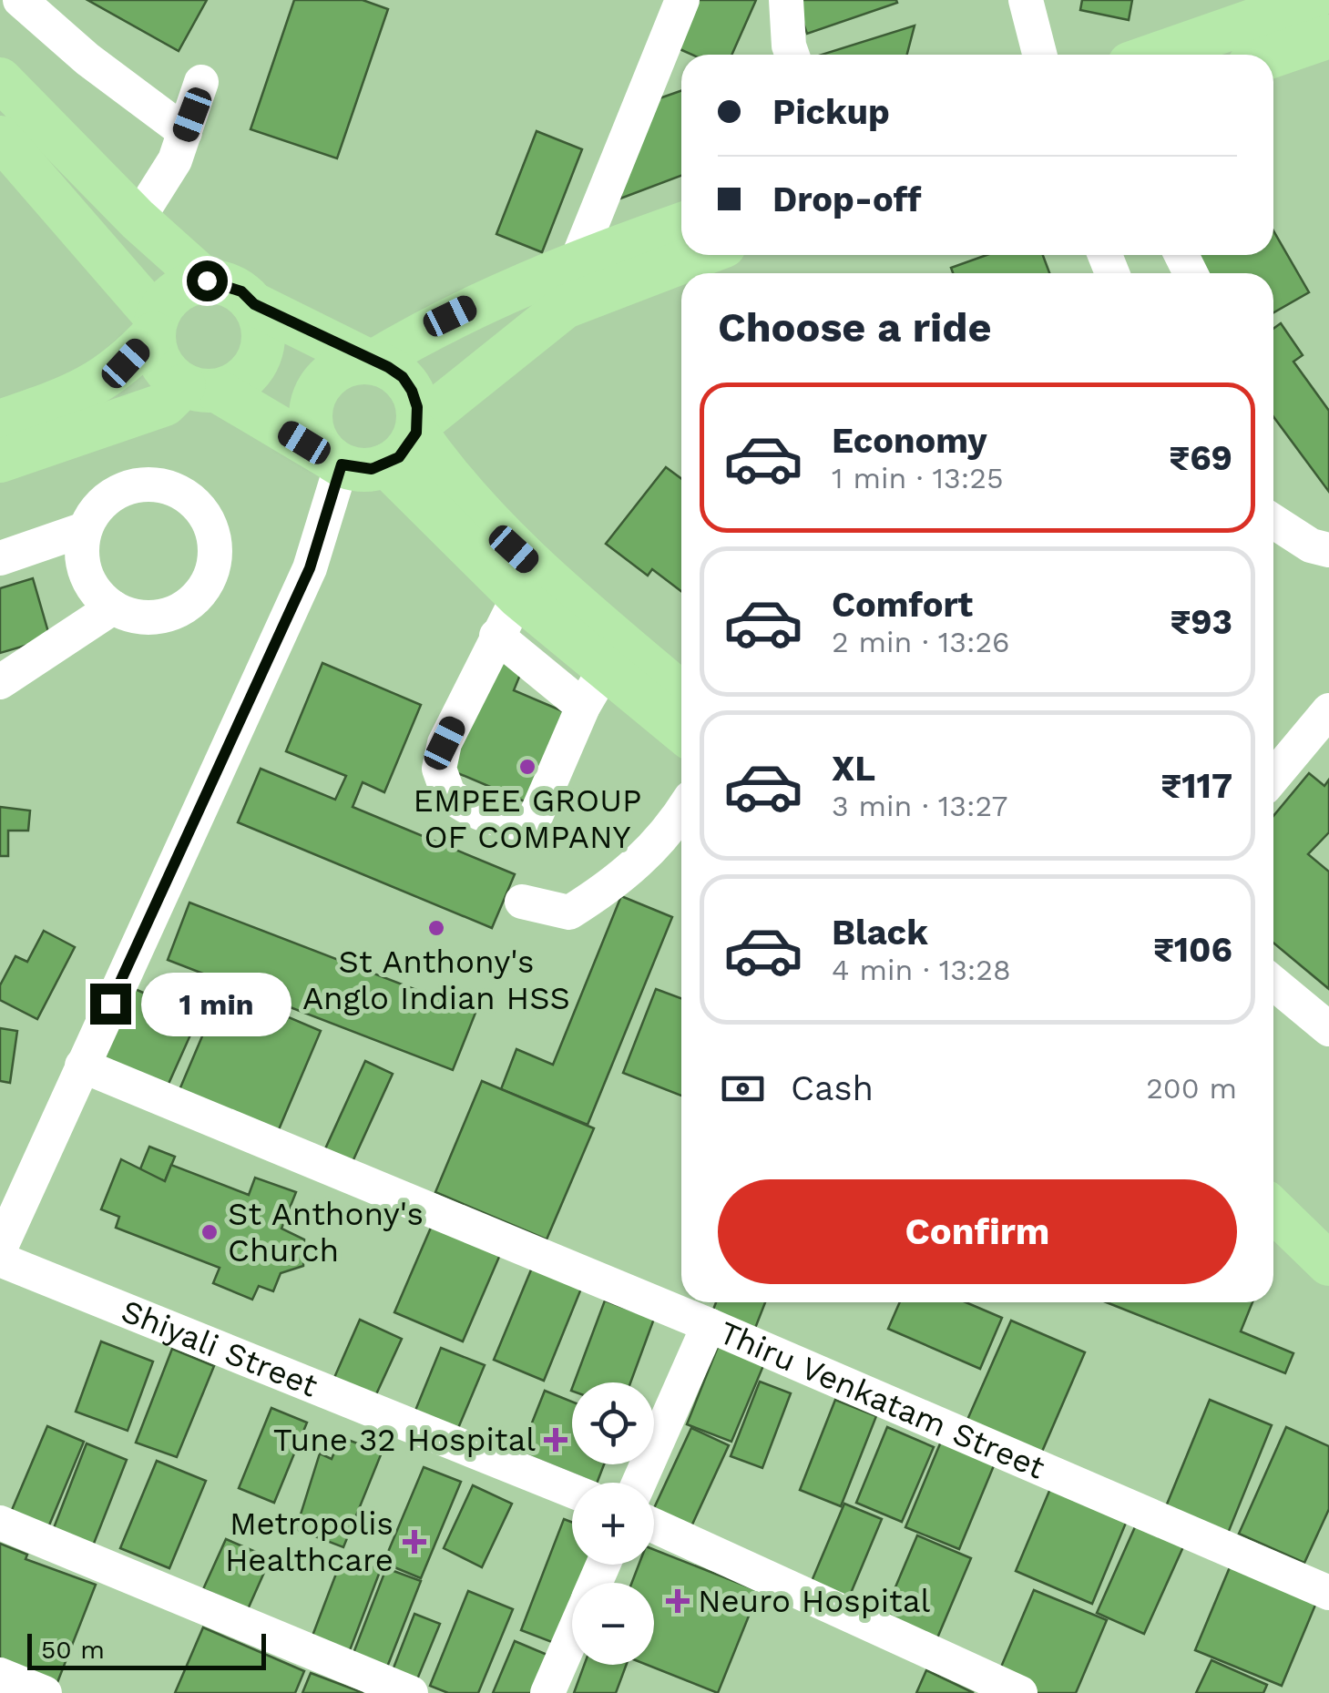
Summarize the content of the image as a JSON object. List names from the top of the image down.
{
  "streets": {
    "street": ["Shiyali Street", "Thiru Venkatam Street"]
  },
  "places": {
    "other": ["EMPEE GROUP OF COMPANY", "St Anthony's Anglo Indian HSS", "St Anthony's Church"],
    "health": ["Tune 32 Hospital", "Metropolis Healthcare", "Neuro Hospital"]
  },
  "scale_bar": "50 m",
  "page": {
    "banner": ["Pickup", "Drop-off"],
    "heading": "Choose a ride",
    "list": [
      {
        "name": "Economy",
        "note": "1 min · 13:25",
        "value": "₹69"
      },
      {
        "name": "Comfort",
        "note": "2 min · 13:26",
        "value": "₹93"
      },
      {
        "name": "XL",
        "note": "3 min · 13:27",
        "value": "₹117"
      },
      {
        "name": "Black",
        "note": "4 min · 13:28",
        "value": "₹106"
      }
    ],
    "bubble": "1 min",
    "pay": ["Cash", "200 m"],
    "buttons": "Confirm",
    "map_buttons": ["+", "−"],
    "scale": "50 m"
  }
}
